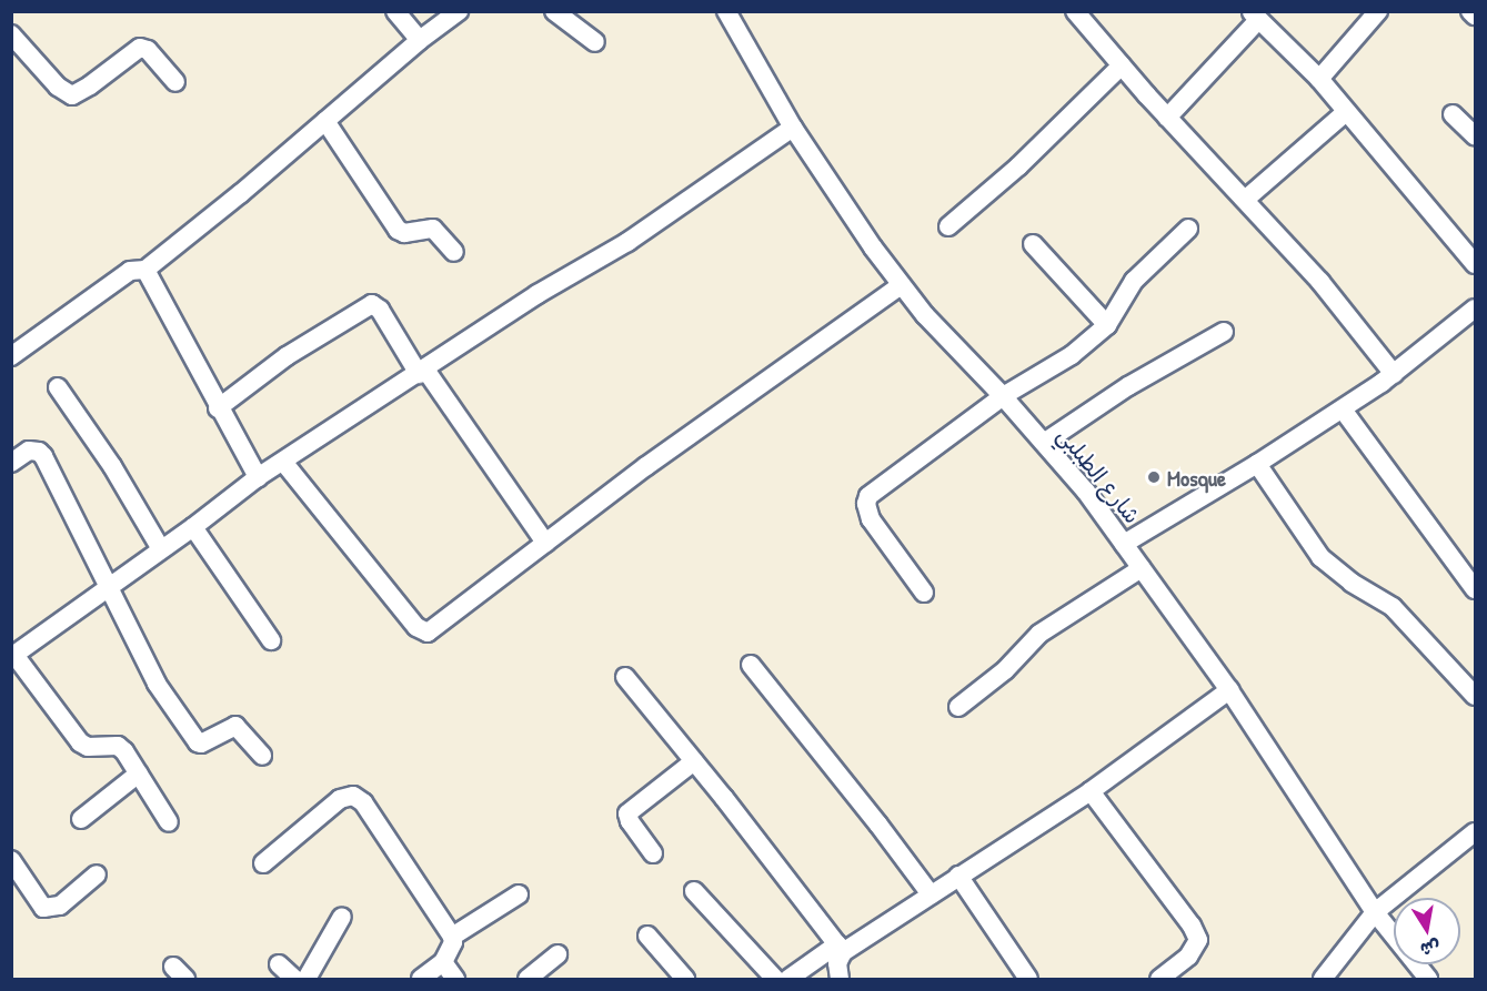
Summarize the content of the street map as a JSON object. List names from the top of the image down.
{
  "streets": {
    "street": ["شارع الطبلبي"]
  },
  "places": ["Mosque"],
  "north": "bottom"
}
